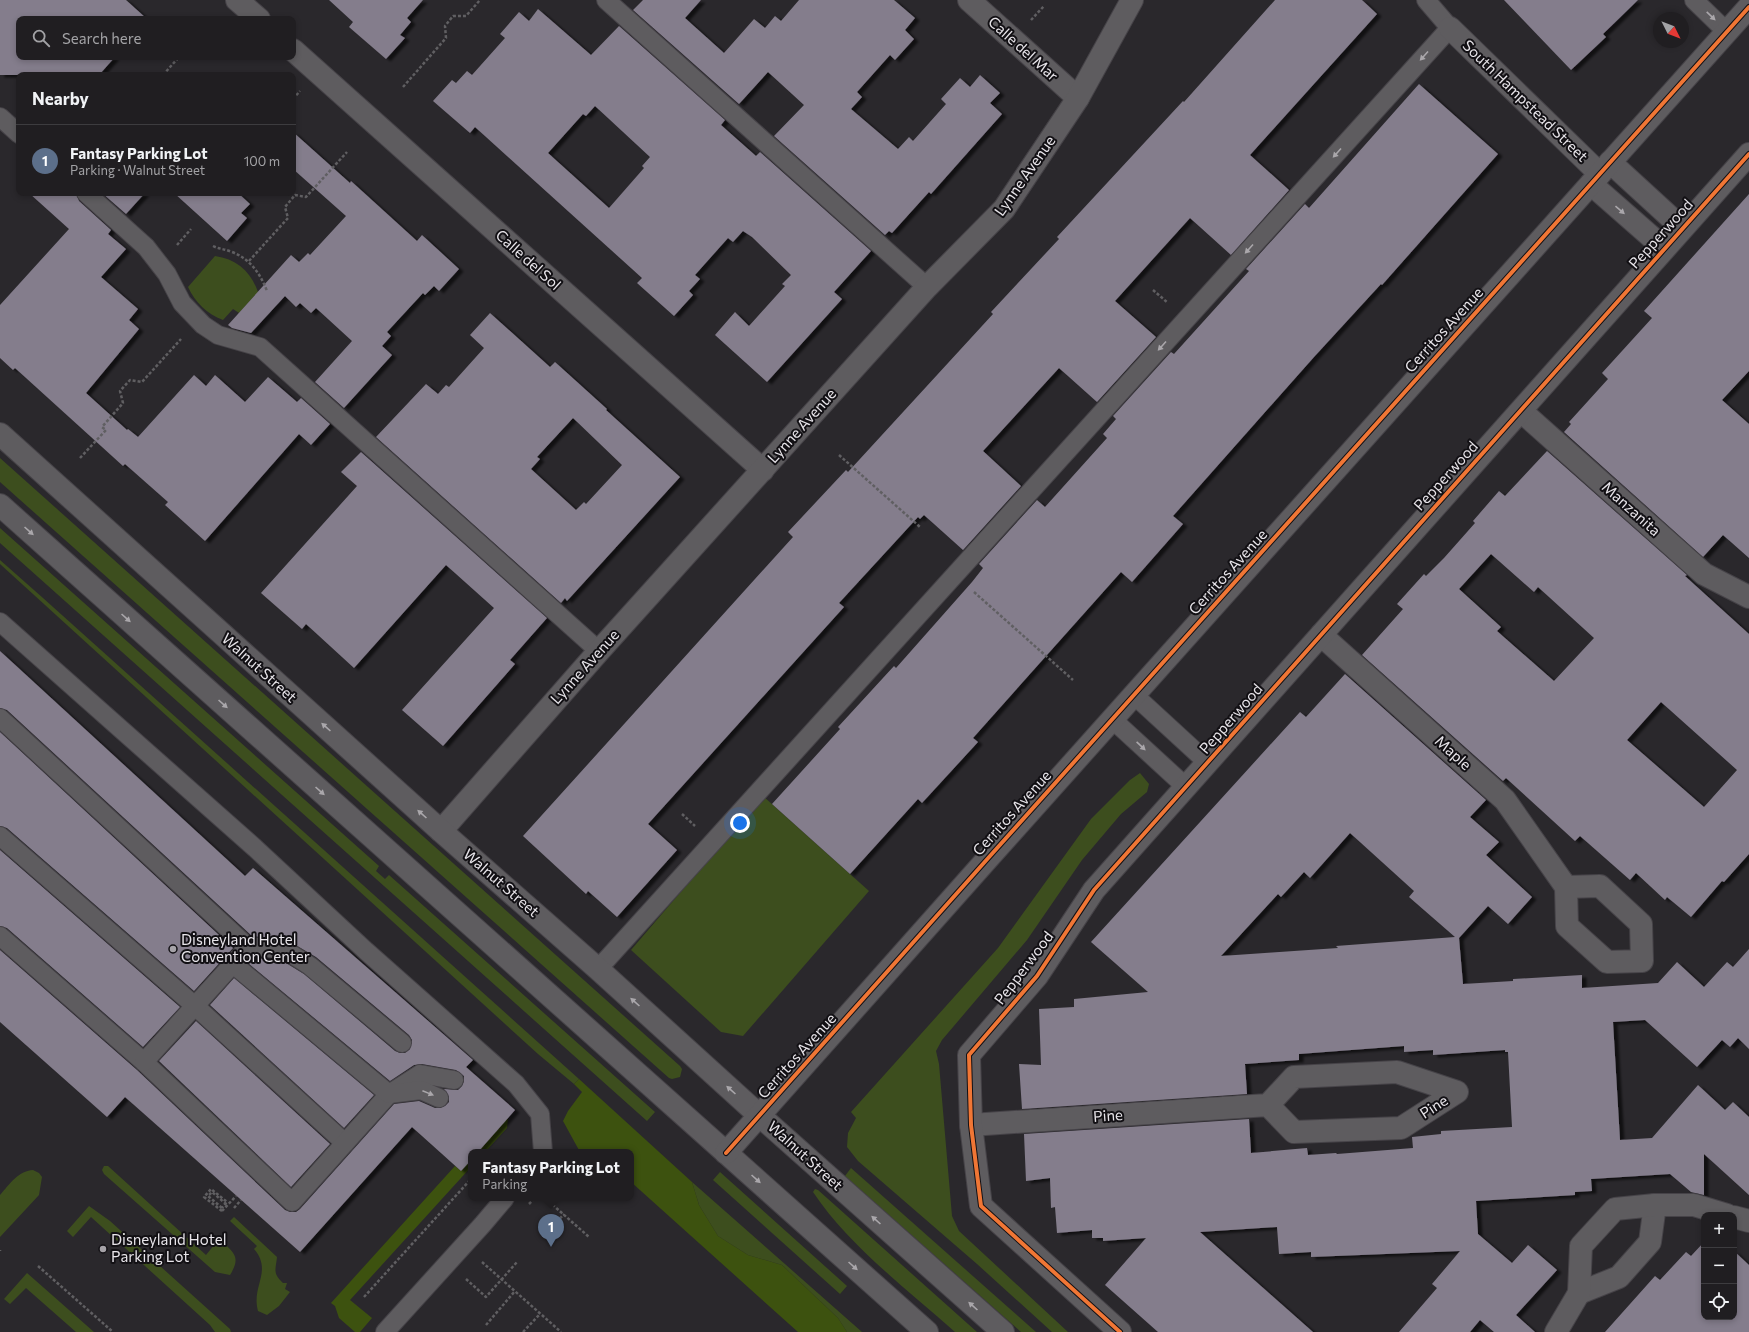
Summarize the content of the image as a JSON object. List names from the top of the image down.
{
  "streets": {
    "street": [
      "Calle del Mar",
      "South Hampstead Street",
      "Lynne Avenue",
      "Pepperwood",
      "Calle del Sol",
      "Cerritos Avenue",
      "Manzanita",
      "Walnut Street",
      "Maple",
      "Pine"
    ]
  },
  "crossings": [
    ["Calle del Mar", "Lynne Avenue"],
    ["South Hampstead Street", "Pepperwood"],
    ["South Hampstead Street", "Cerritos Avenue"],
    ["Lynne Avenue", "Calle del Sol"],
    ["Lynne Avenue", "Walnut Street"],
    ["Pepperwood", "Manzanita"],
    ["Pepperwood", "Maple"],
    ["Pepperwood", "Pine"],
    ["Cerritos Avenue", "Walnut Street"]
  ],
  "places": ["Disneyland Hotel Convention Center", "Disneyland Hotel Parking Lot"],
  "north": "bottom right",
  "page": {
    "search": "Search here",
    "heading": "Nearby",
    "list": [
      {
        "mark": "1",
        "name": "Fantasy Parking Lot",
        "note": "Parking · Walnut Street",
        "value": "100 m"
      }
    ],
    "popup": ["Fantasy Parking Lot", "Parking"],
    "map_buttons": ["+", "−"],
    "pins": "1"
  }
}
